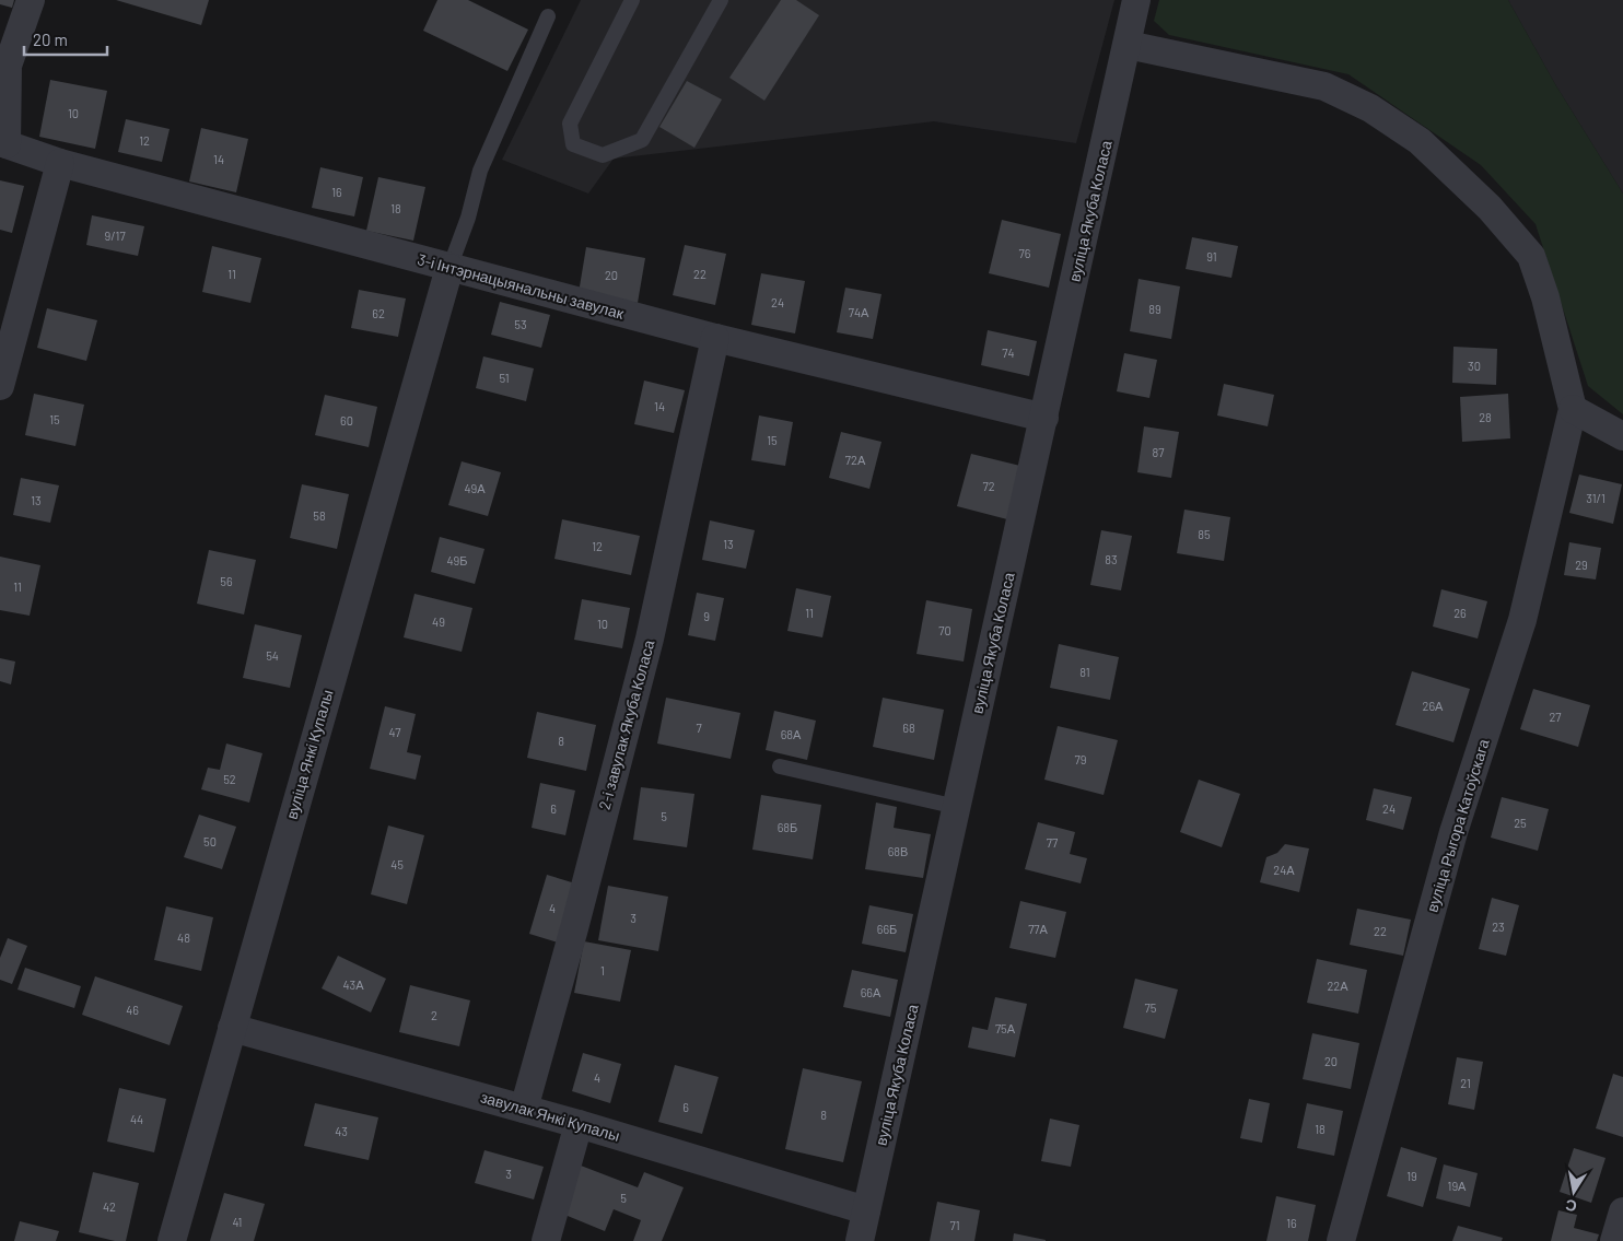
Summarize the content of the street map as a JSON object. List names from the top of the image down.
{
  "streets": {
    "street": [
      "вуліца Якуба Коласа",
      "3-і Інтэрнацыянальны завулак",
      "2-і завулак Якуба Коласа",
      "вуліца Янкі Купалы",
      "вуліца Рыгора Катоўскага",
      "завулак Янкі Купалы"
    ]
  },
  "crossings": [
    ["вуліца Якуба Коласа", "3-і Інтэрнацыянальны завулак"],
    ["вуліца Якуба Коласа", "завулак Янкі Купалы"],
    ["3-і Інтэрнацыянальны завулак", "2-і завулак Якуба Коласа"],
    ["3-і Інтэрнацыянальны завулак", "вуліца Янкі Купалы"],
    ["2-і завулак Якуба Коласа", "завулак Янкі Купалы"],
    ["вуліца Янкі Купалы", "завулак Янкі Купалы"]
  ],
  "house_numbers": [
    "10",
    "12",
    "14",
    "16",
    "18",
    "9/17",
    "76",
    "91",
    "11",
    "22",
    "20",
    "24",
    "89",
    "74А",
    "62",
    "53",
    "74",
    "30",
    "51",
    "14",
    "28",
    "15",
    "60",
    "15",
    "87",
    "72А",
    "72",
    "49А",
    "31/1",
    "13",
    "58",
    "85",
    "13",
    "12",
    "83",
    "49Б",
    "29",
    "56",
    "11",
    "11",
    "26",
    "9",
    "49",
    "10",
    "70",
    "54",
    "81",
    "26А",
    "27",
    "7",
    "68",
    "47",
    "68А",
    "8",
    "79",
    "52",
    "6",
    "24",
    "5",
    "25",
    "68Б",
    "50",
    "77",
    "68В",
    "45",
    "24А",
    "4",
    "3",
    "23",
    "66Б",
    "77А",
    "22",
    "48",
    "1",
    "43А",
    "22А",
    "66А",
    "75",
    "46",
    "2",
    "75А",
    "20",
    "4",
    "21",
    "6",
    "8",
    "44",
    "18",
    "43",
    "3",
    "19",
    "19А",
    "5",
    "42",
    "41",
    "16",
    "71"
  ],
  "scale_bar": "20 m",
  "north": "bottom"
}
